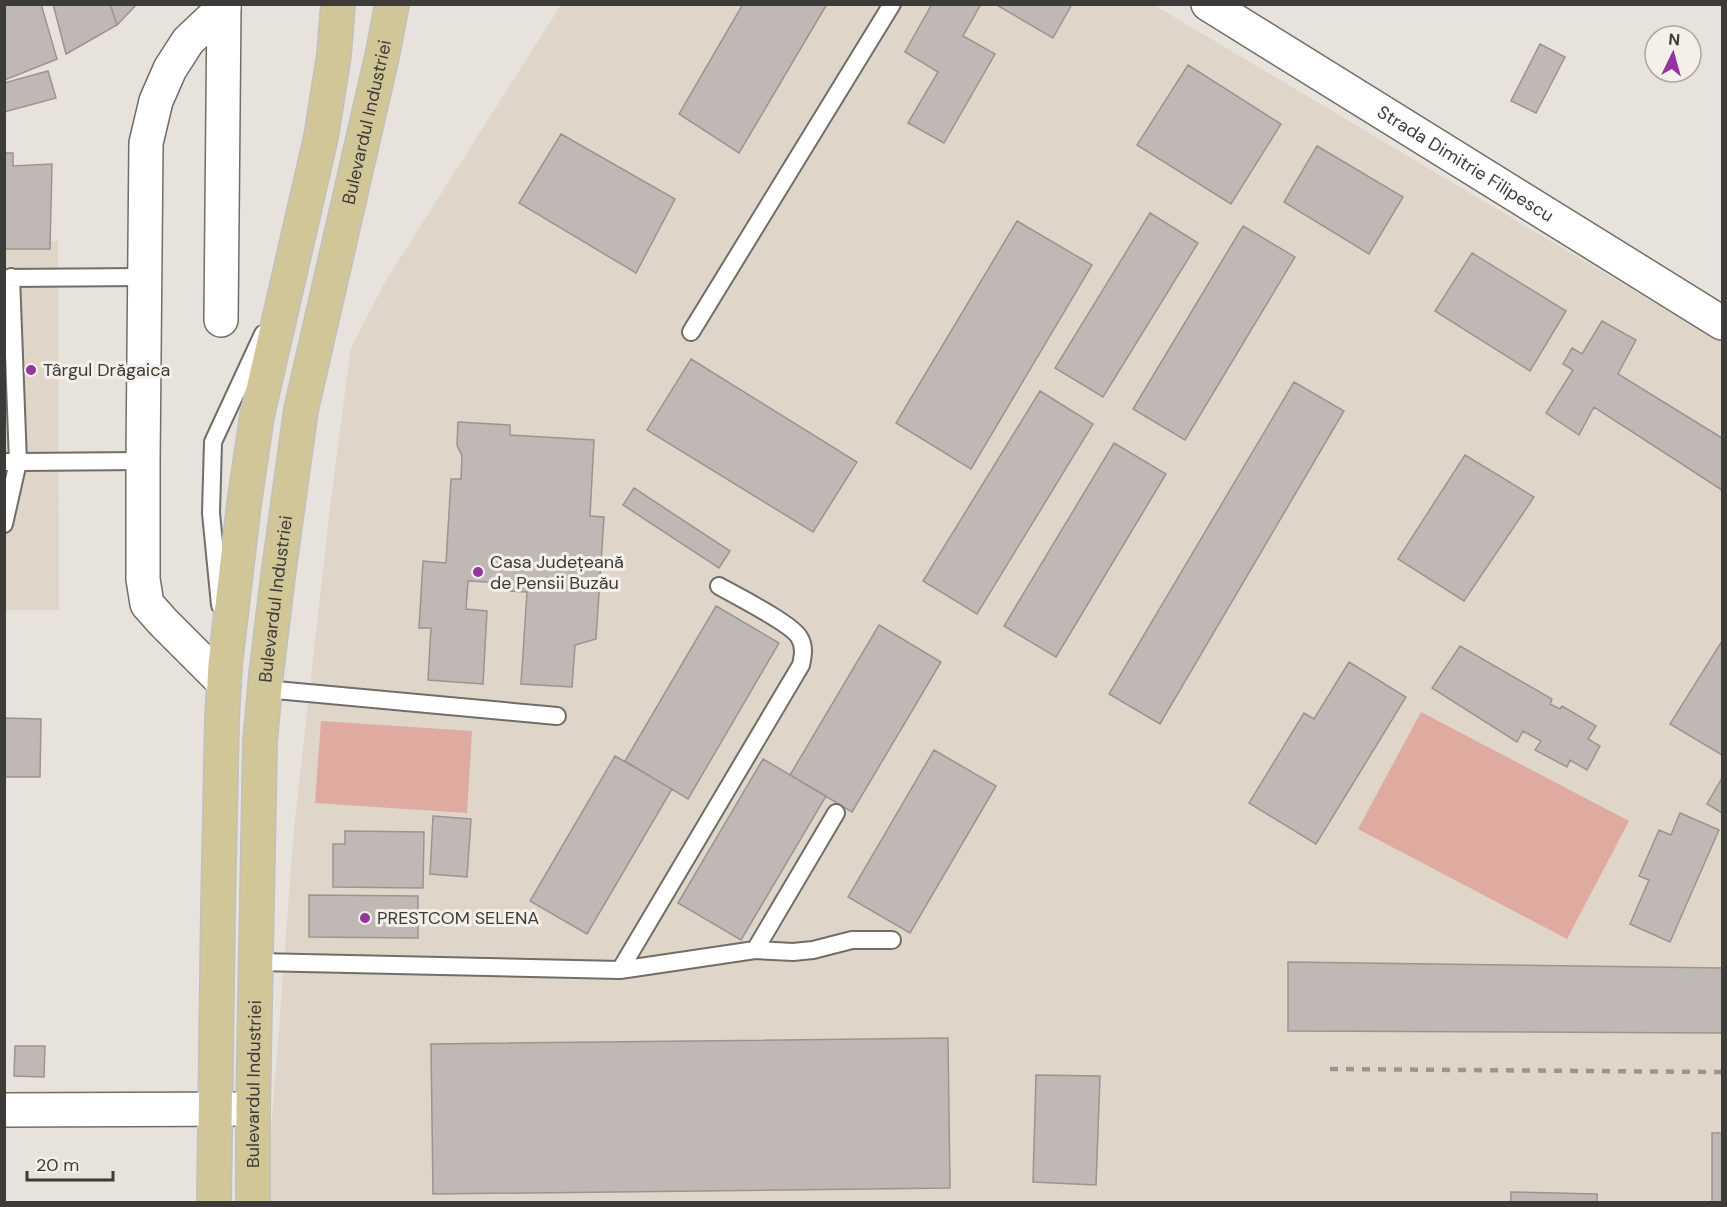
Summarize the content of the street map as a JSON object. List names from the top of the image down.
{
  "streets": {
    "main road": ["Bulevardul Industriei"],
    "street": ["Strada Dimitrie Filipescu"]
  },
  "places": ["Târgul Drăgaica", "Casa Județeană de Pensii Buzău", "PRESTCOM SELENA"],
  "scale_bar": "20 m",
  "north": "top"
}
